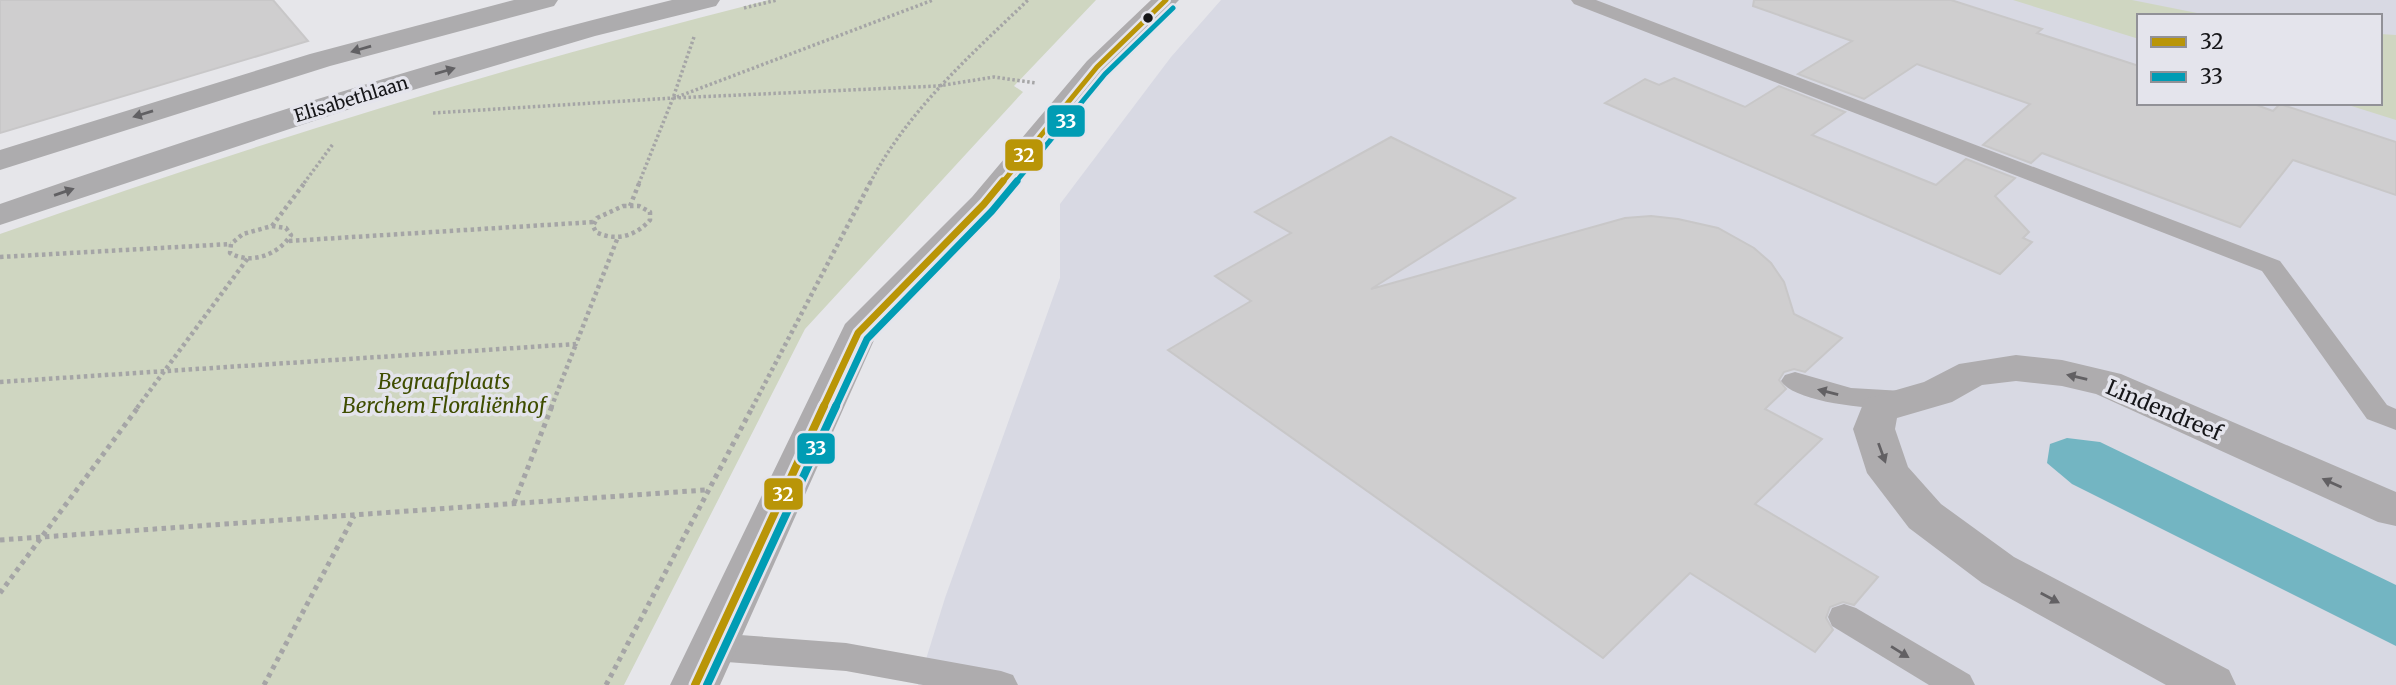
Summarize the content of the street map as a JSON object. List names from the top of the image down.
{
  "streets": {
    "main road": ["Elisabethlaan"],
    "street": ["Lindendreef"]
  },
  "parks": ["Begraafplaats Berchem Floraliënhof"],
  "lines": ["transit line 32", "transit line 33"],
  "legend": ["32", "33"]
}
